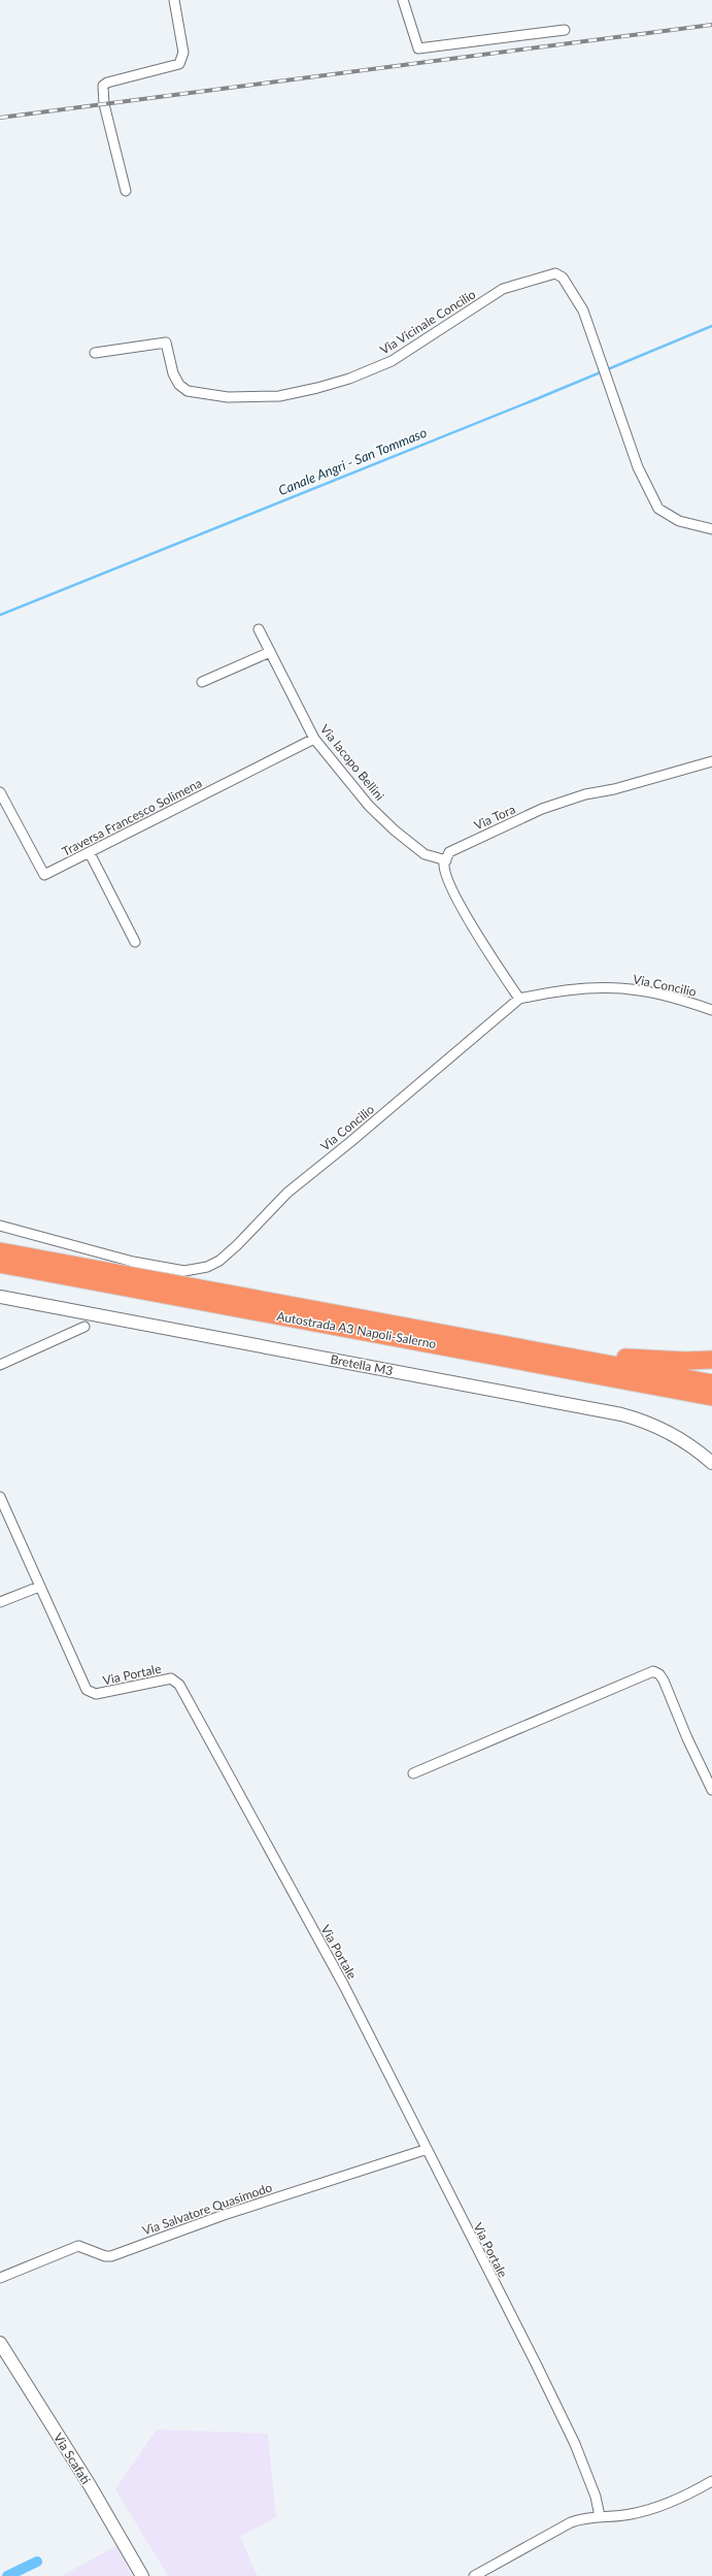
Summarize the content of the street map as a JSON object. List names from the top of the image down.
{
  "streets": {
    "highway": ["Autostrada A3 Napoli-Salerno"],
    "street": [
      "Via Vicinale Concilio",
      "Via Iacopo Bellini",
      "Traversa Francesco Solimena",
      "Via Tora",
      "Via Concilio",
      "Bretella M3",
      "Via Portale",
      "Via Salvatore Quasimodo",
      "Via Scafati"
    ]
  },
  "crossings": [
    ["Via Iacopo Bellini", "Traversa Francesco Solimena"],
    ["Via Iacopo Bellini", "Via Tora"],
    ["Via Portale", "Via Salvatore Quasimodo"]
  ],
  "water": ["Canale Angri - San Tommaso"]
}
